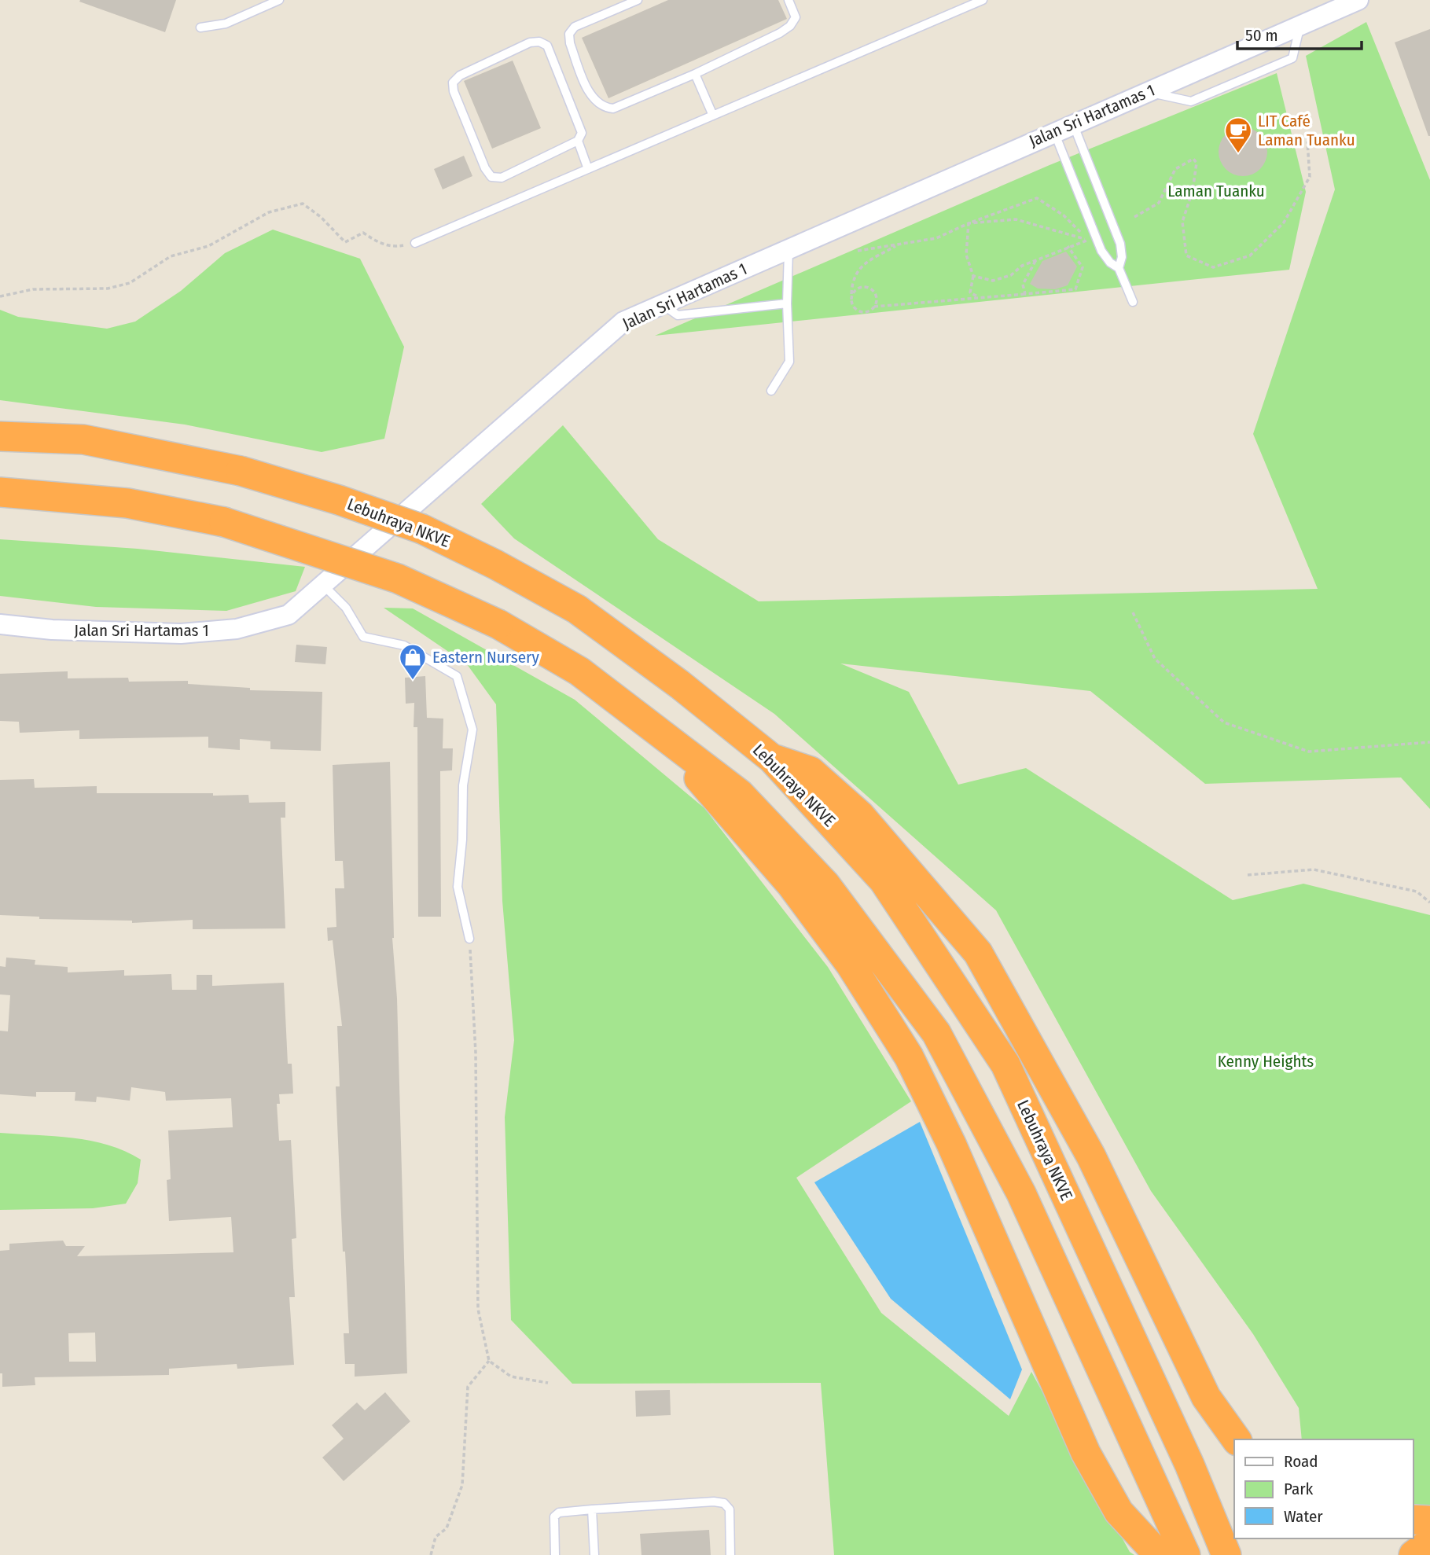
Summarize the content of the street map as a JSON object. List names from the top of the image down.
{
  "streets": {
    "highway": ["Lebuhraya NKVE"],
    "street": ["Jalan Sri Hartamas 1"]
  },
  "parks": ["Laman Tuanku", "Kenny Heights"],
  "places": {
    "cafe": ["LIT Café Laman Tuanku"],
    "shop": ["Eastern Nursery"]
  },
  "legend": ["Road", "Park", "Water"],
  "scale_bar": "50 m"
}
